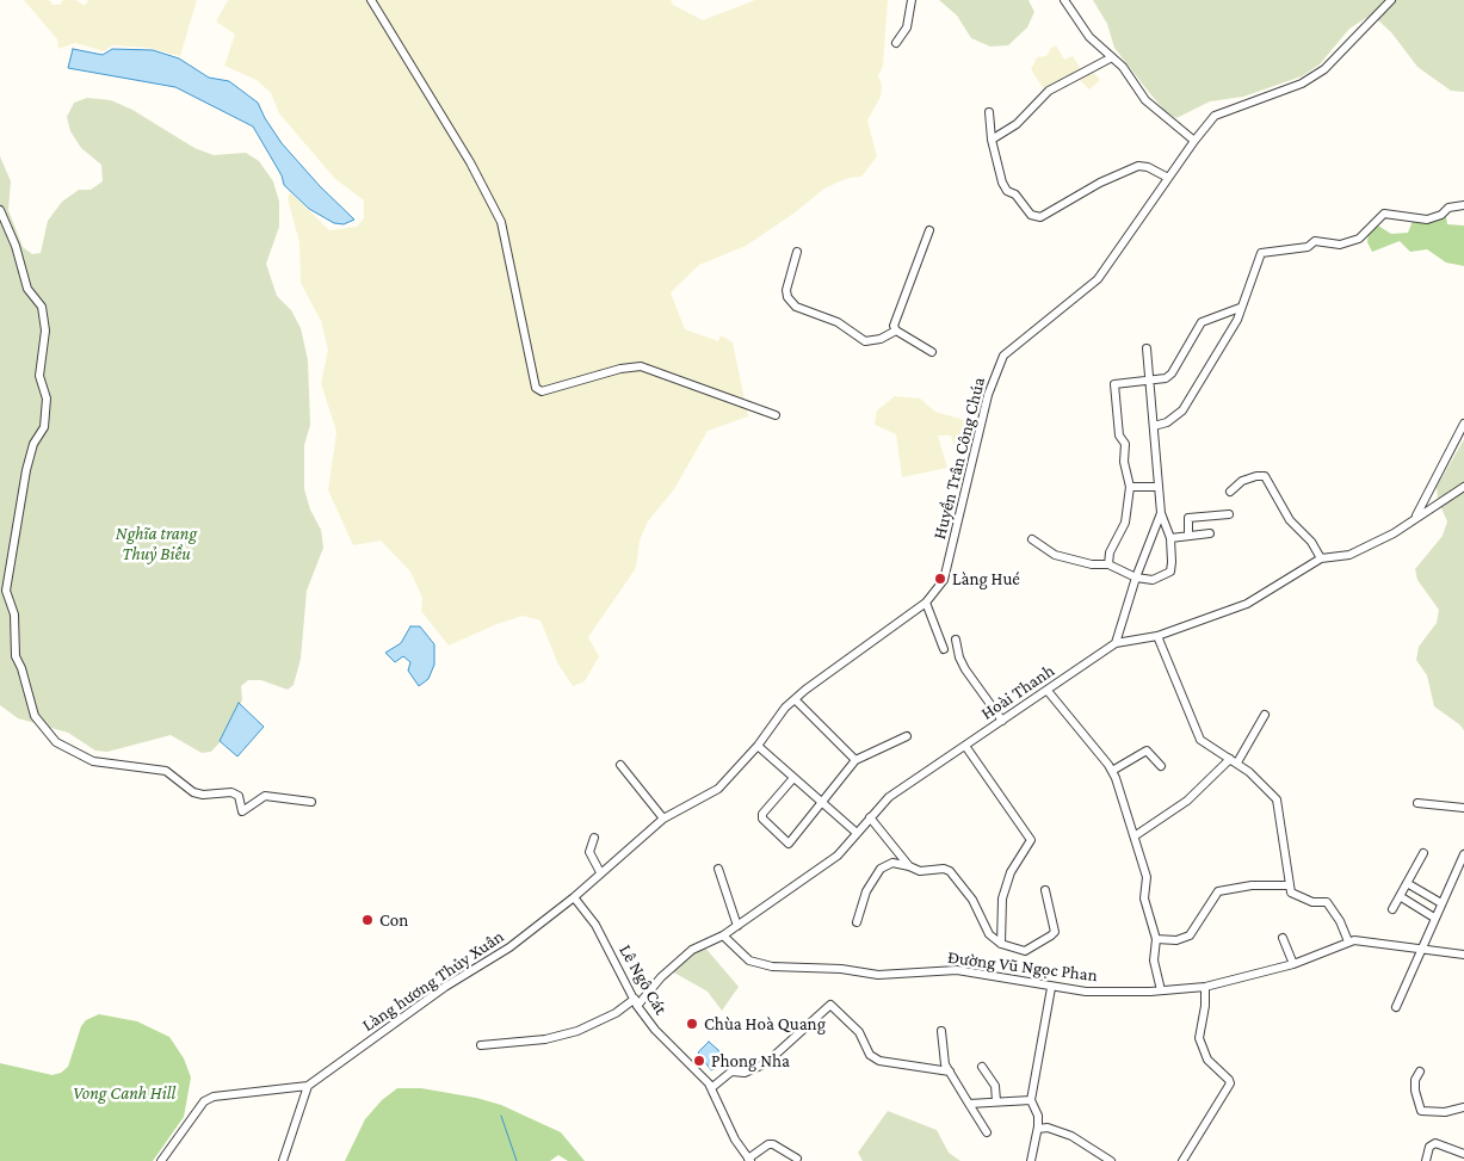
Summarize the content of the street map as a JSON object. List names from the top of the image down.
{
  "streets": {
    "street": [
      "Huyền Trân Công Chúa",
      "Hoài Thanh",
      "Đường Vũ Ngọc Phan",
      "Lê Ngô Cát",
      "Làng hương Thủy Xuân"
    ]
  },
  "crossings": [
    ["Huyền Trân Công Chúa", "Lê Ngô Cát"],
    ["Huyền Trân Công Chúa", "Làng hương Thủy Xuân"],
    ["Hoài Thanh", "Đường Vũ Ngọc Phan"],
    ["Hoài Thanh", "Lê Ngô Cát"],
    ["Lê Ngô Cát", "Làng hương Thủy Xuân"]
  ],
  "parks": ["Nghĩa trang Thuỷ Biều", "Vong Canh Hill"],
  "places": [
    "Làng Hué",
    "Con",
    "Chùa Hoà Quang",
    "Phong Nha"
  ]
}
